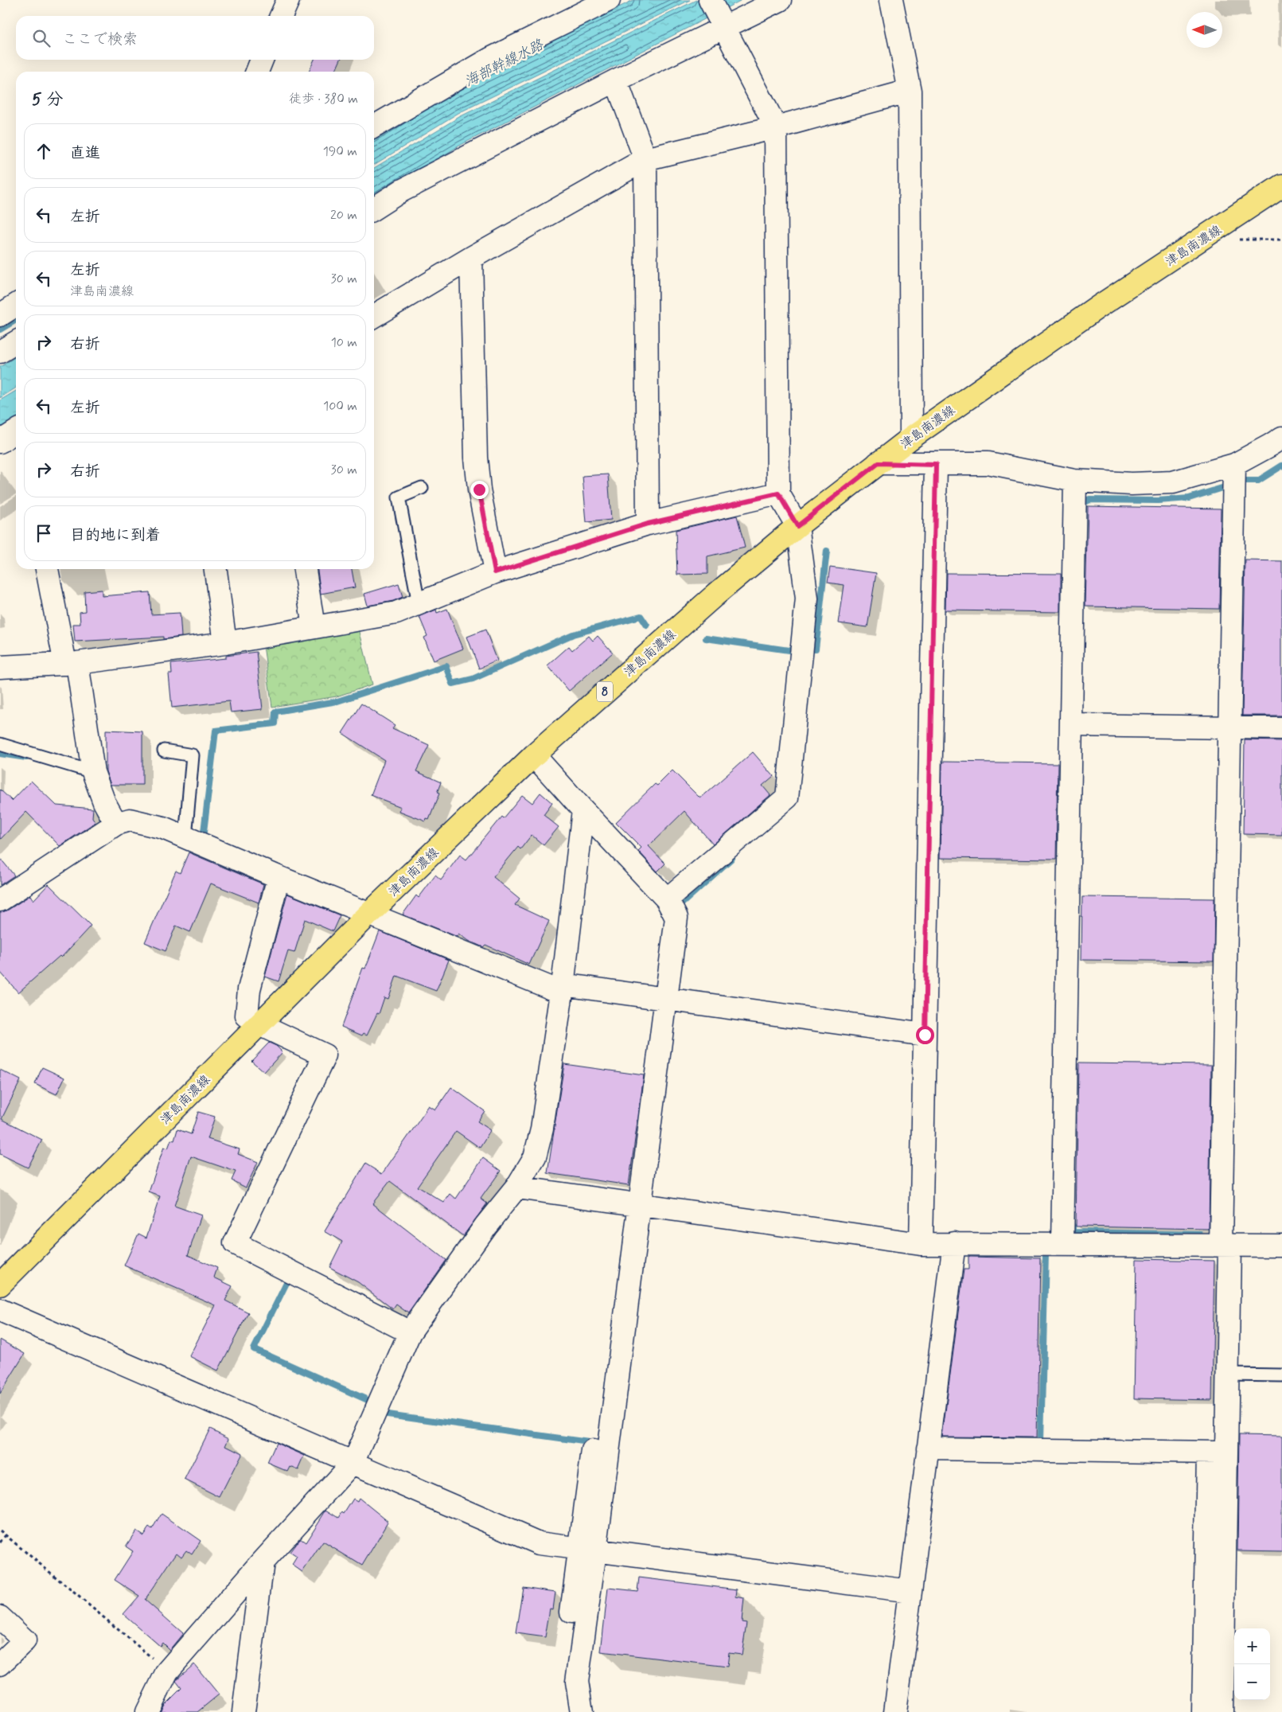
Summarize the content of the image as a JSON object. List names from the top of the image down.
{
  "streets": {
    "main road": ["津島南濃線", "8"]
  },
  "water": ["海部幹線水路"],
  "north": "left",
  "page": {
    "search": "ここで検索",
    "heading": ["5 分", "徒歩 · 380 m"],
    "list": [
      ["直進", "190 m"],
      ["左折", "20 m"],
      ["左折", "津島南濃線", "30 m"],
      ["右折", "10 m"],
      ["左折", "100 m"],
      ["右折", "30 m"],
      "目的地に到着"
    ],
    "map_buttons": ["+", "−"]
  }
}
